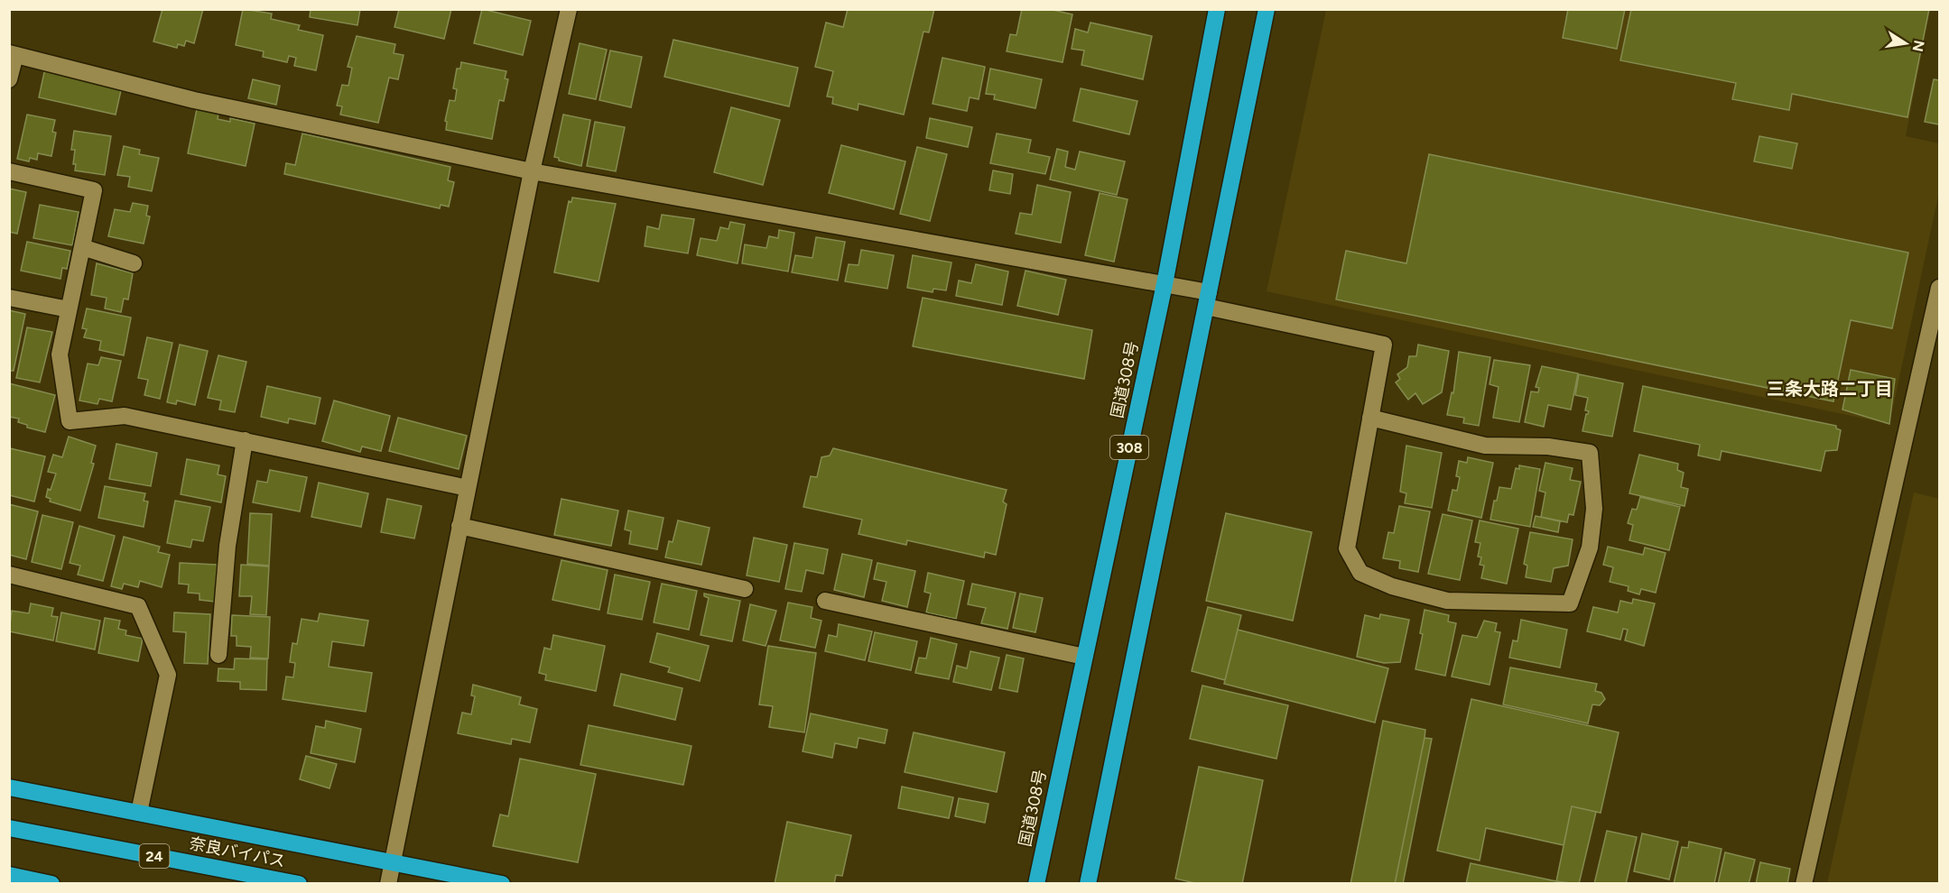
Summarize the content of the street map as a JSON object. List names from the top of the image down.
{
  "streets": {
    "highway": [
      "国道308号",
      "308",
      "奈良バイパス",
      "24"
    ]
  },
  "districts": ["三条大路二丁目"],
  "north": "right"
}
